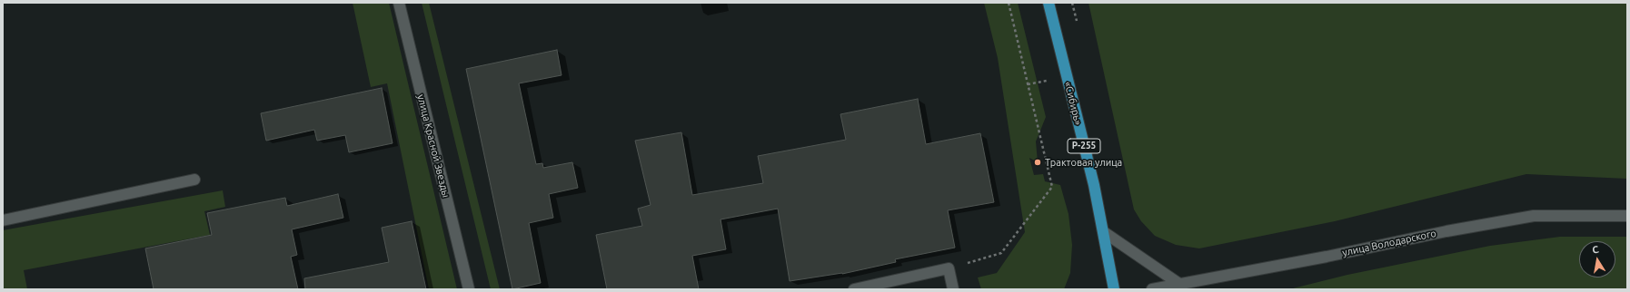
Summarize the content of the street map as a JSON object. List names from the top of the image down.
{
  "streets": {
    "highway": ["«Сибирь»", "Р-255"],
    "street": ["улица Красной Звезды", "улица Володарского"]
  },
  "places": ["Трактовая улица"],
  "north": "top"
}
